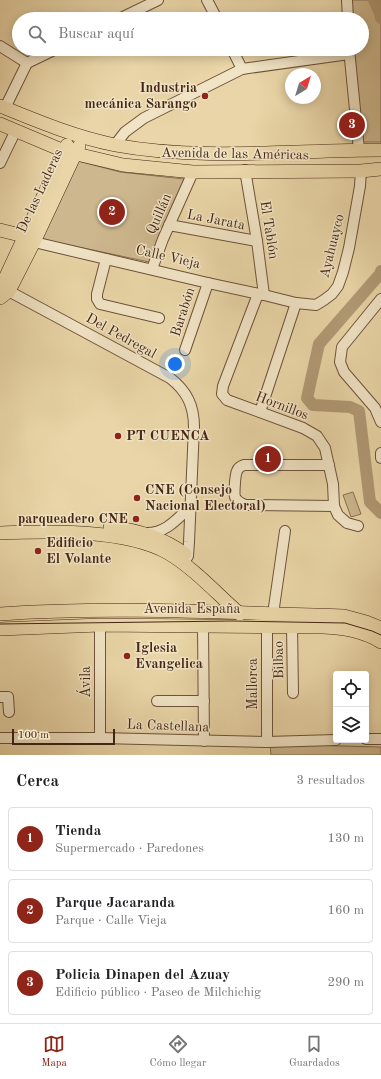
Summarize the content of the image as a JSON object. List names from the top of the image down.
{
  "streets": {
    "main road": [
      "Avenida de las Américas",
      "De las Laderas",
      "Calle Vieja",
      "Avenida España"
    ],
    "street": [
      "Quillán",
      "La Jarata",
      "El Tablón",
      "Ayahuayco",
      "Barabón",
      "Del Pedregal",
      "Hornillos",
      "Bilbao",
      "Ávila",
      "Mallorca",
      "La Castellana"
    ]
  },
  "crossings": [
    ["Avenida de las Américas", "De las Laderas"],
    ["Avenida de las Américas", "Quillán"],
    ["Avenida de las Américas", "El Tablón"],
    ["Avenida de las Américas", "Ayahuayco"],
    ["De las Laderas", "Calle Vieja"],
    ["De las Laderas", "Del Pedregal"],
    ["Quillán", "La Jarata"],
    ["Quillán", "Calle Vieja"],
    ["La Jarata", "El Tablón"],
    ["El Tablón", "Calle Vieja"],
    ["El Tablón", "Hornillos"],
    ["Ayahuayco", "Calle Vieja"],
    ["Calle Vieja", "Barabón"],
    ["Avenida España", "Bilbao"],
    ["Avenida España", "Ávila"],
    ["Avenida España", "Mallorca"],
    ["Ávila", "La Castellana"],
    ["Mallorca", "La Castellana"]
  ],
  "places": [
    "Industria mecánica Sarango",
    "PT CUENCA",
    "CNE (Consejo Nacional Electoral)",
    "parqueadero CNE",
    "Edificio El Volante",
    "Iglesia Evangelica"
  ],
  "scale_bar": "100 m",
  "north": "top right",
  "page": {
    "search": "Buscar aquí",
    "pins": ["3", "2", "1"],
    "scale": "100 m",
    "heading": ["Cerca", "3 resultados"],
    "list": [
      {
        "mark": "1",
        "name": "Tienda",
        "note": "Supermercado · Paredones",
        "value": "130 m"
      },
      {
        "mark": "2",
        "name": "Parque Jacaranda",
        "note": "Parque · Calle Vieja",
        "value": "160 m"
      },
      {
        "mark": "3",
        "name": "Policia Dinapen del Azuay",
        "note": "Edificio público · Paseo de Milchichig",
        "value": "290 m"
      }
    ],
    "nav": ["Mapa", "Cómo llegar", "Guardados"]
  }
}
